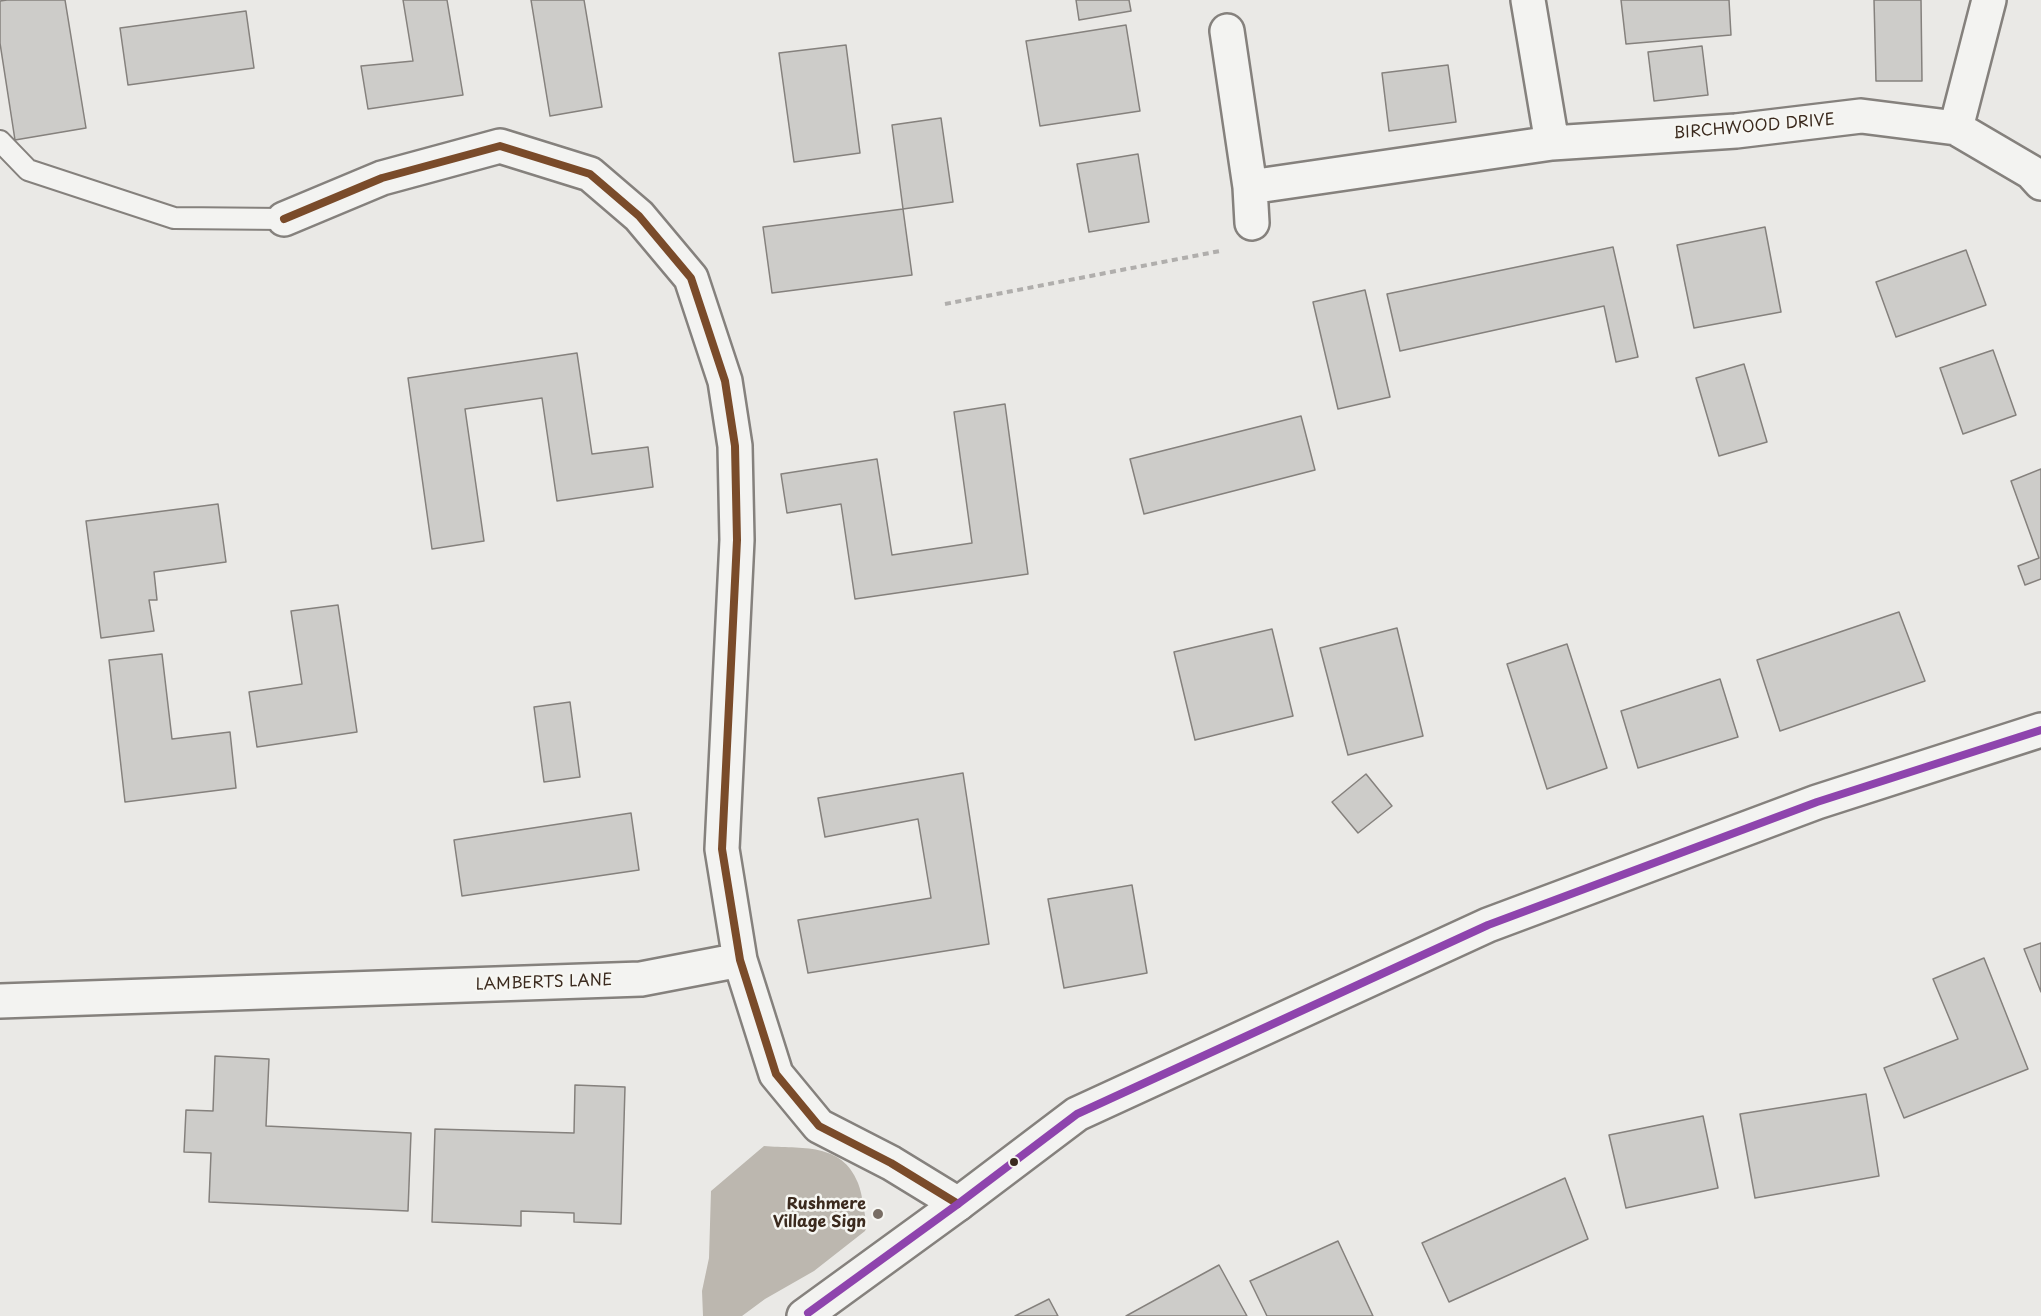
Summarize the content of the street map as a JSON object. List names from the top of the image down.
{
  "streets": {
    "street": ["BIRCHWOOD DRIVE", "LAMBERTS LANE"]
  },
  "places": ["Rushmere Village Sign"]
}
